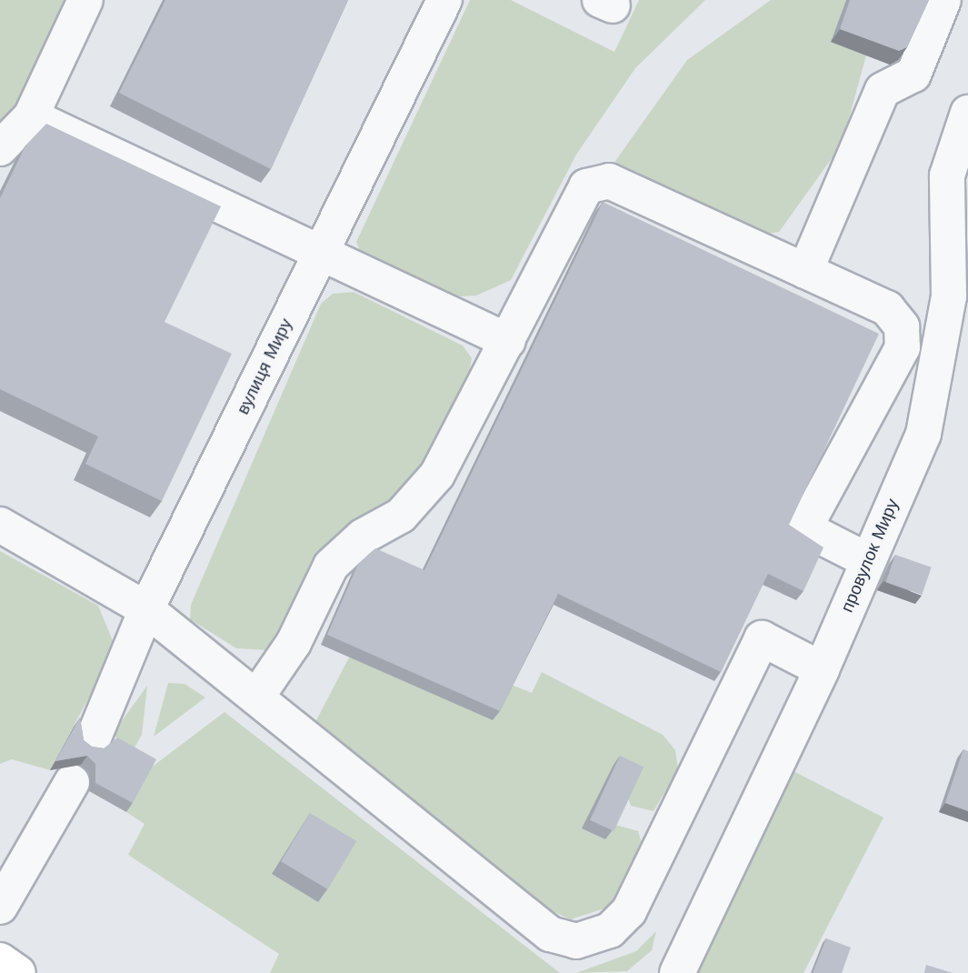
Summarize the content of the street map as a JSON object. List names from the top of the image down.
{
  "streets": {
    "street": ["вулиця Миру", "провулок Миру"]
  }
}
